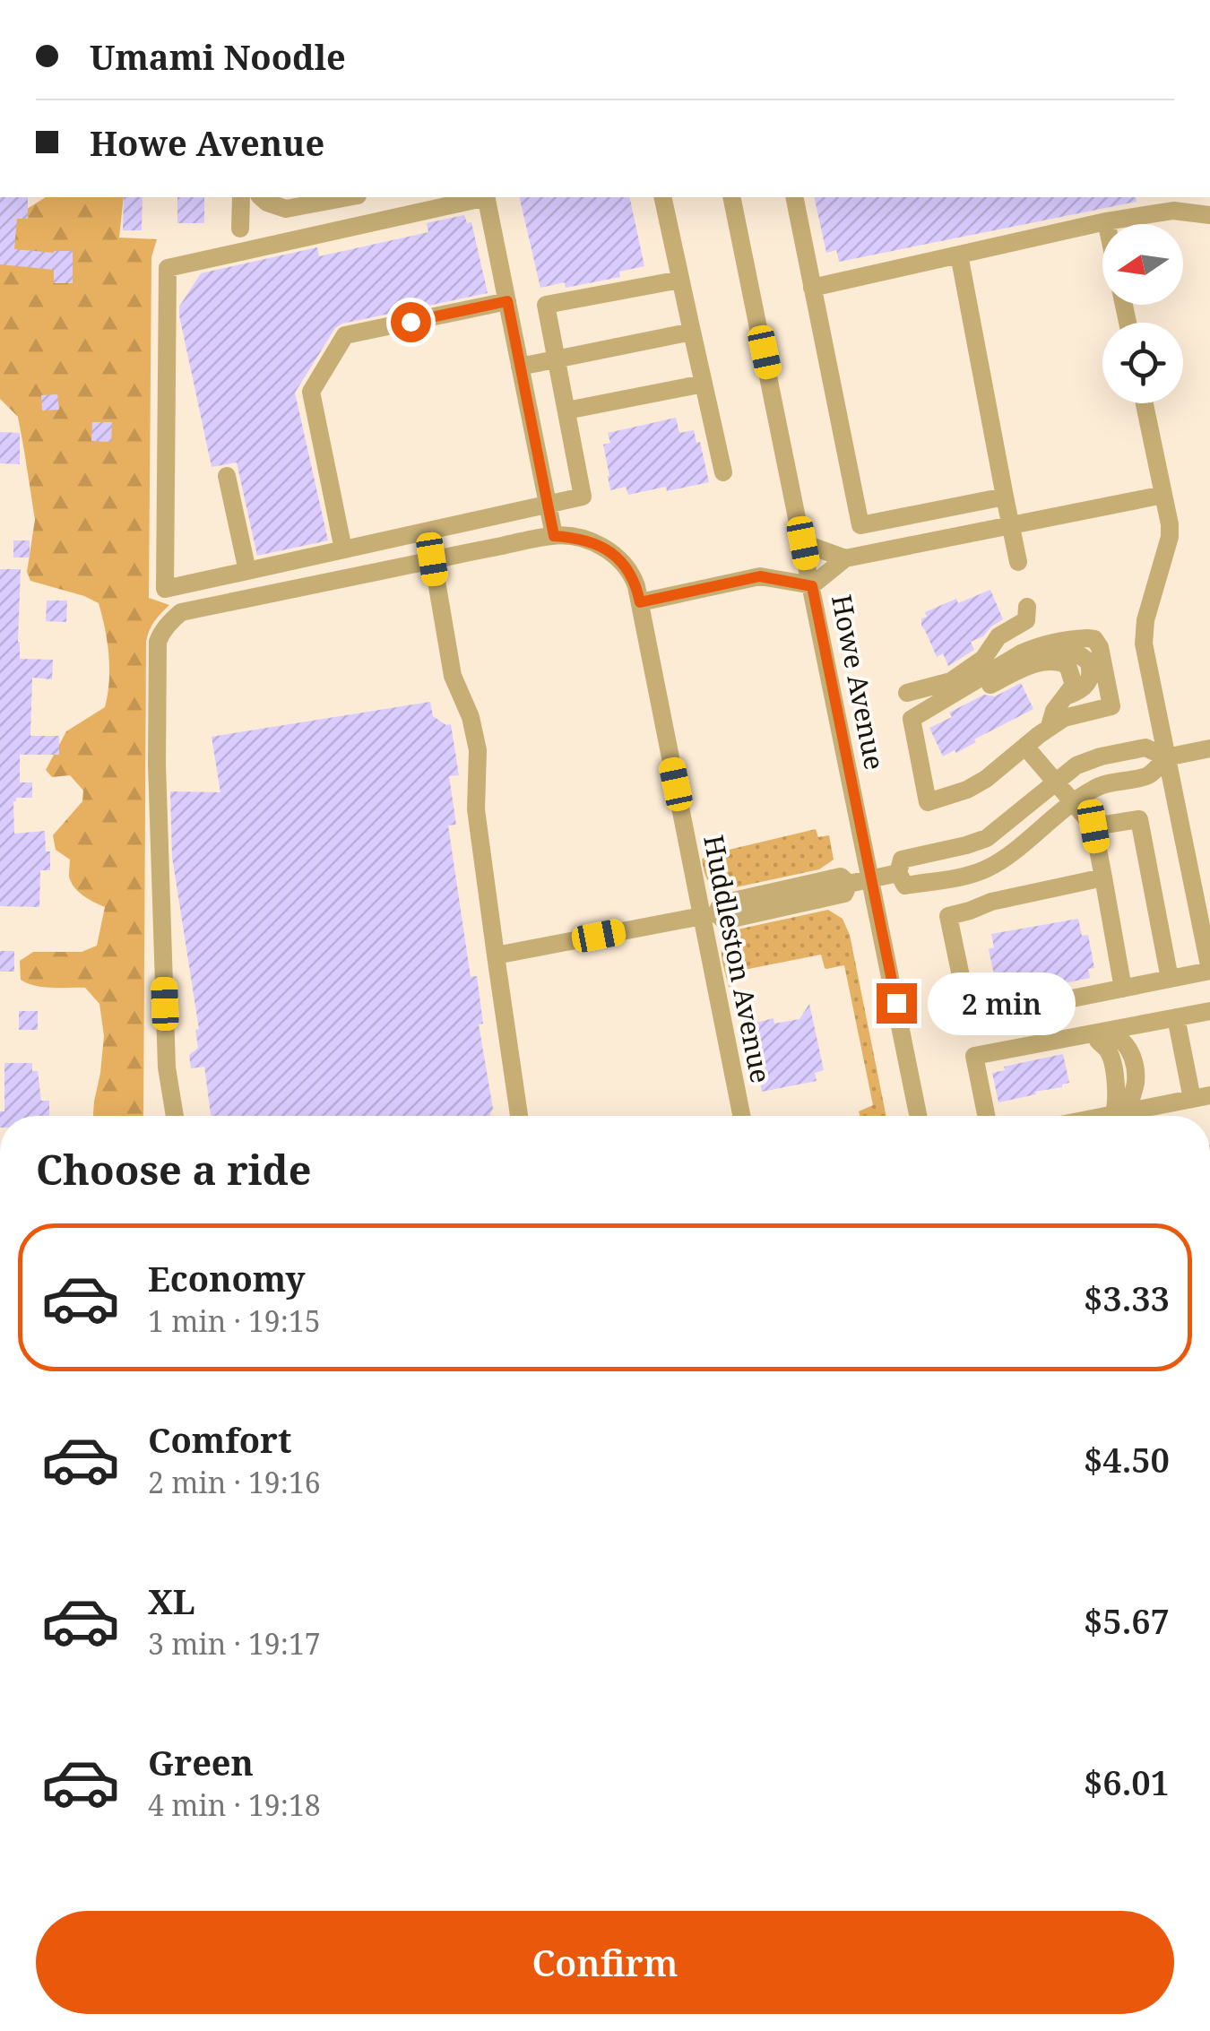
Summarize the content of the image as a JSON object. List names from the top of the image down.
{
  "streets": {
    "street": ["Howe Avenue", "Huddleston Avenue"]
  },
  "north": "left",
  "page": {
    "banner": ["Umami Noodle", "Howe Avenue"],
    "bubble": "2 min",
    "heading": "Choose a ride",
    "list": [
      {
        "name": "Economy",
        "note": "1 min · 19:15",
        "value": "$3.33"
      },
      {
        "name": "Comfort",
        "note": "2 min · 19:16",
        "value": "$4.50"
      },
      {
        "name": "XL",
        "note": "3 min · 19:17",
        "value": "$5.67"
      },
      {
        "name": "Green",
        "note": "4 min · 19:18",
        "value": "$6.01"
      }
    ],
    "buttons": "Confirm"
  }
}
